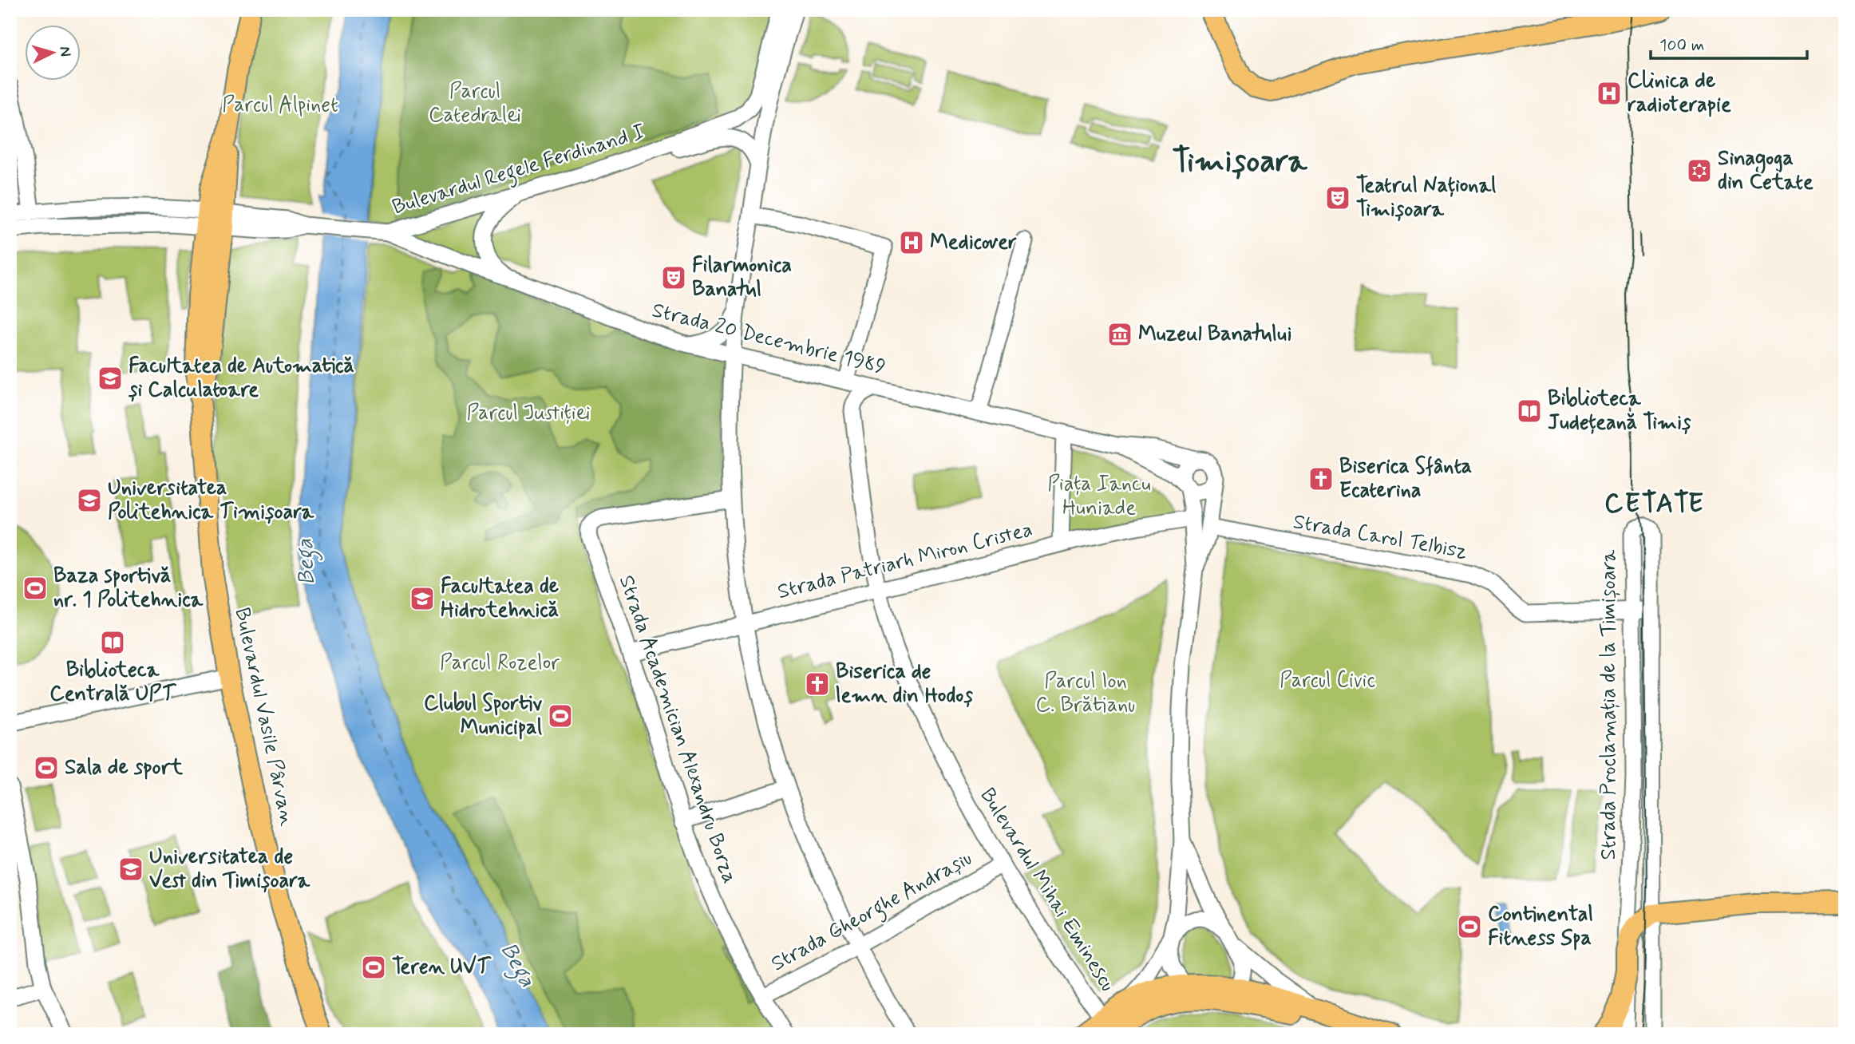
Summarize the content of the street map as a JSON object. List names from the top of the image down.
{
  "streets": {
    "main road": ["Bulevardul Vasile Pârvan"],
    "street": [
      "Bulevardul Regele Ferdinand I",
      "Strada 20 Decembrie 1989",
      "Strada Carol Telbisz",
      "Strada Patriarh Miron Cristea",
      "Strada Proclamația de la Timișoara",
      "Strada Academician Alexandru Borza",
      "Bulevardul Mihai Eminescu",
      "Strada Gheorghe Andrașiu"
    ]
  },
  "crossings": [
    ["Bulevardul Regele Ferdinand I", "Strada 20 Decembrie 1989"],
    ["Strada 20 Decembrie 1989", "Bulevardul Mihai Eminescu"],
    ["Strada Carol Telbisz", "Strada Proclamația de la Timișoara"],
    ["Strada Patriarh Miron Cristea", "Strada Academician Alexandru Borza"],
    ["Strada Patriarh Miron Cristea", "Bulevardul Mihai Eminescu"],
    ["Strada Academician Alexandru Borza", "Strada Gheorghe Andrașiu"],
    ["Bulevardul Mihai Eminescu", "Strada Gheorghe Andrașiu"]
  ],
  "districts": ["Timișoara", "CETATE"],
  "water": ["Bega"],
  "parks": [
    "Parcul Catedralei",
    "Parcul Alpinet",
    "Parcul Justiției",
    "Piața Iancu Huniade",
    "Parcul Rozelor",
    "Parcul Civic",
    "Parcul Ion C. Brătianu"
  ],
  "places": {
    "hospital": ["Clinica de radioterapie", "Medicover"],
    "synagogue": ["Sinagoga din Cetate"],
    "theatre": ["Teatrul Național Timișoara", "Filarmonica Banatul"],
    "museum": ["Muzeul Banatului"],
    "school or university": [
      "Facultatea de Automatică și Calculatoare",
      "Universitatea Politehnica Timișoara",
      "Facultatea de Hidrotehnică",
      "Universitatea de Vest din Timișoara"
    ],
    "library": ["Biblioteca Județeană Timiș", "Biblioteca Centrală UPT"],
    "church": ["Biserica Sfânta Ecaterina", "Biserica de lemn din Hodoș"],
    "sports": [
      "Baza sportivă nr. 1 Politehnica",
      "Clubul Sportiv Municipal",
      "Sala de sport",
      "Continental Fitness Spa",
      "Teren UVT"
    ]
  },
  "scale_bar": "100 m",
  "north": "right"
}
